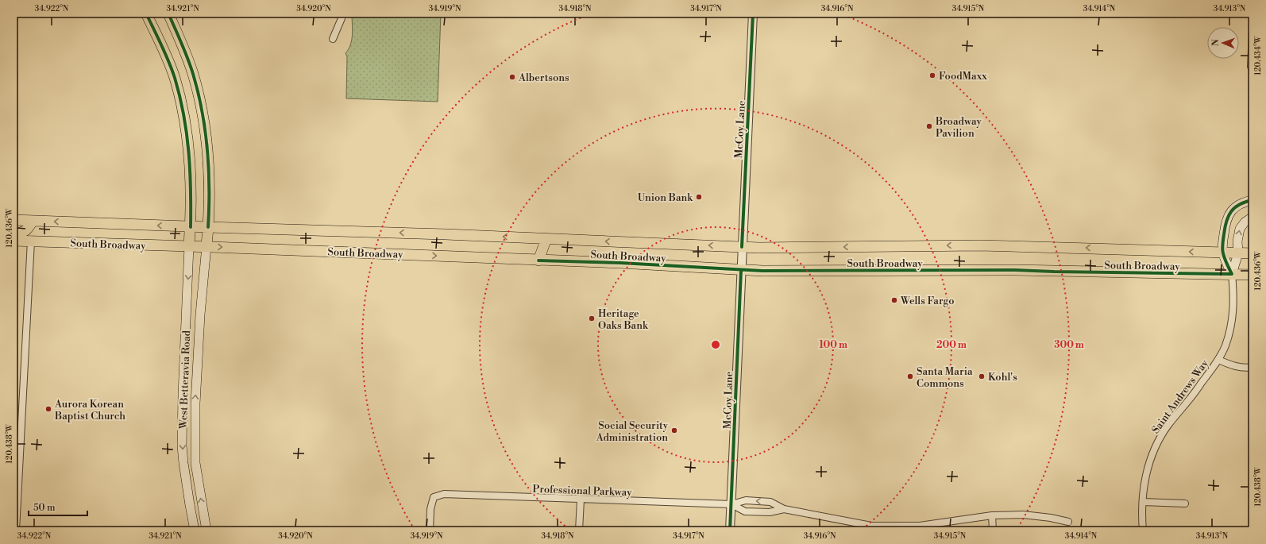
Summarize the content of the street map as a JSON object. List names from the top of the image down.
{
  "streets": {
    "main road": ["South Broadway", "West Betteravia Road"],
    "street": ["McCoy Lane", "Saint Andrews Way", "Professional Parkway"]
  },
  "crossings": [
    ["McCoy Lane", "South Broadway"],
    ["McCoy Lane", "Professional Parkway"],
    ["South Broadway", "West Betteravia Road"],
    ["South Broadway", "Saint Andrews Way"]
  ],
  "places": [
    "FoodMaxx",
    "Albertsons",
    "Broadway Pavilion",
    "Union Bank",
    "Wells Fargo",
    "Heritage Oaks Bank",
    "Santa Maria Commons",
    "Kohl's",
    "Aurora Korean Baptist Church",
    "Social Security Administration"
  ],
  "scale_bar": "50 m",
  "north": "left",
  "coordinates": [
    "34.922°N",
    "34.921°N",
    "34.920°N",
    "34.919°N",
    "34.918°N",
    "34.917°N",
    "34.916°N",
    "34.915°N",
    "34.914°N",
    "34.913°N",
    "120.434°W",
    "120.436°W",
    "120.438°W"
  ],
  "rings": ["100 m", "200 m", "300 m"]
}
